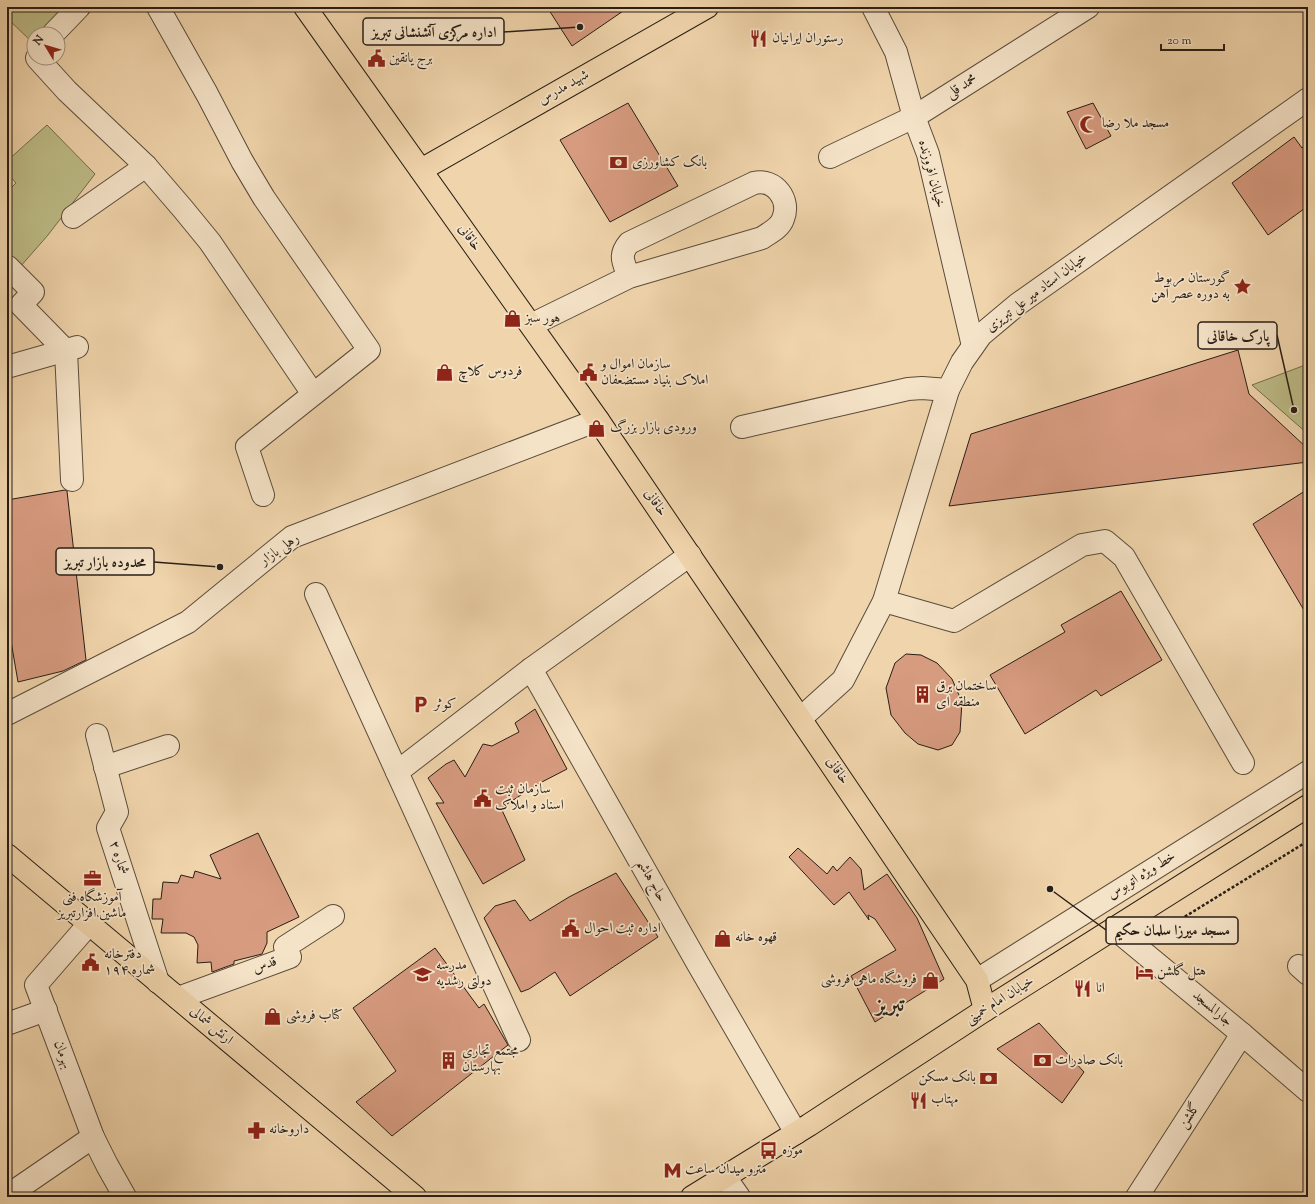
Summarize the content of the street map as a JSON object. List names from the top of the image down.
{
  "streets": {
    "main road": [
      "شهید مدرس",
      "خاقانی",
      "خیابان امام خمینی",
      "ارتش شمالی"
    ],
    "street": [
      "محمد قلی",
      "خیابان افروزنده",
      "خیابان استاد میر علی تبریزی",
      "رهلی بازار",
      "شماره ۲",
      "خط ویژه اتوبوس",
      "حاج هاشم",
      "قدس",
      "جارالمسجد",
      "بهرمان",
      "گلشن"
    ]
  },
  "crossings": [
    ["محمد قلی", "خیابان افروزنده"],
    ["شهید مدرس", "خاقانی"],
    ["خیابان افروزنده", "خیابان استاد میر علی تبریزی"],
    ["خاقانی", "خیابان استاد میر علی تبریزی"],
    ["خاقانی", "رهلی بازار"],
    ["خاقانی", "خط ویژه اتوبوس"],
    ["خاقانی", "خیابان امام خمینی"],
    ["شماره ۲", "ارتش شمالی"],
    ["حاج هاشم", "خیابان امام خمینی"],
    ["قدس", "ارتش شمالی"],
    ["خیابان امام خمینی", "جارالمسجد"],
    ["جارالمسجد", "گلشن"],
    ["ارتش شمالی", "بهرمان"]
  ],
  "districts": ["تبریز"],
  "places": {
    "other": [
      "اداره مرکزی آتشنشانی تبریز",
      "پارک خاقانی",
      "محدوده بازار تبریز",
      "مسجد میرزا سلمان حکیم"
    ],
    "restaurant": ["رستوران ایرانیان", "انا", "مهتاب"],
    "public building": [
      "برج یانقین",
      "سازمان اموال و املاک بنیاد مستضعفان",
      "سازمان ثبت اسناد و املاک",
      "اداره ثبت احوال",
      "دفترخانه شماره ۱۹۴"
    ],
    "mosque": ["مسجد ملا رضا"],
    "bank": ["بانک کشاورزی", "بانک صادرات", "بانک مسکن"],
    "place": ["گورستان مربوط به دوره عصر آهن"],
    "shop": [
      "هور سبز",
      "فردوس کلاچ",
      "ورودی بازار بزرگ",
      "قهوه خانه",
      "فروشگاه ماهی فروشی",
      "کتاب فروشی"
    ],
    "building": ["ساختمان برق منطقه ای", "مجتمع تجاری بهارستان"],
    "parking": ["کوثر"],
    "office": ["آموزشگاه فنی ماشین افزارتبریز"],
    "hotel": ["هتل گلشن"],
    "school or university": ["مدرسه دولتی رشدیه"],
    "pharmacy": ["داروخانه"],
    "bus stop": ["موزه"],
    "metro station": ["مترو میدان ساعت"]
  },
  "scale_bar": "20 m",
  "north": "top left"
}
